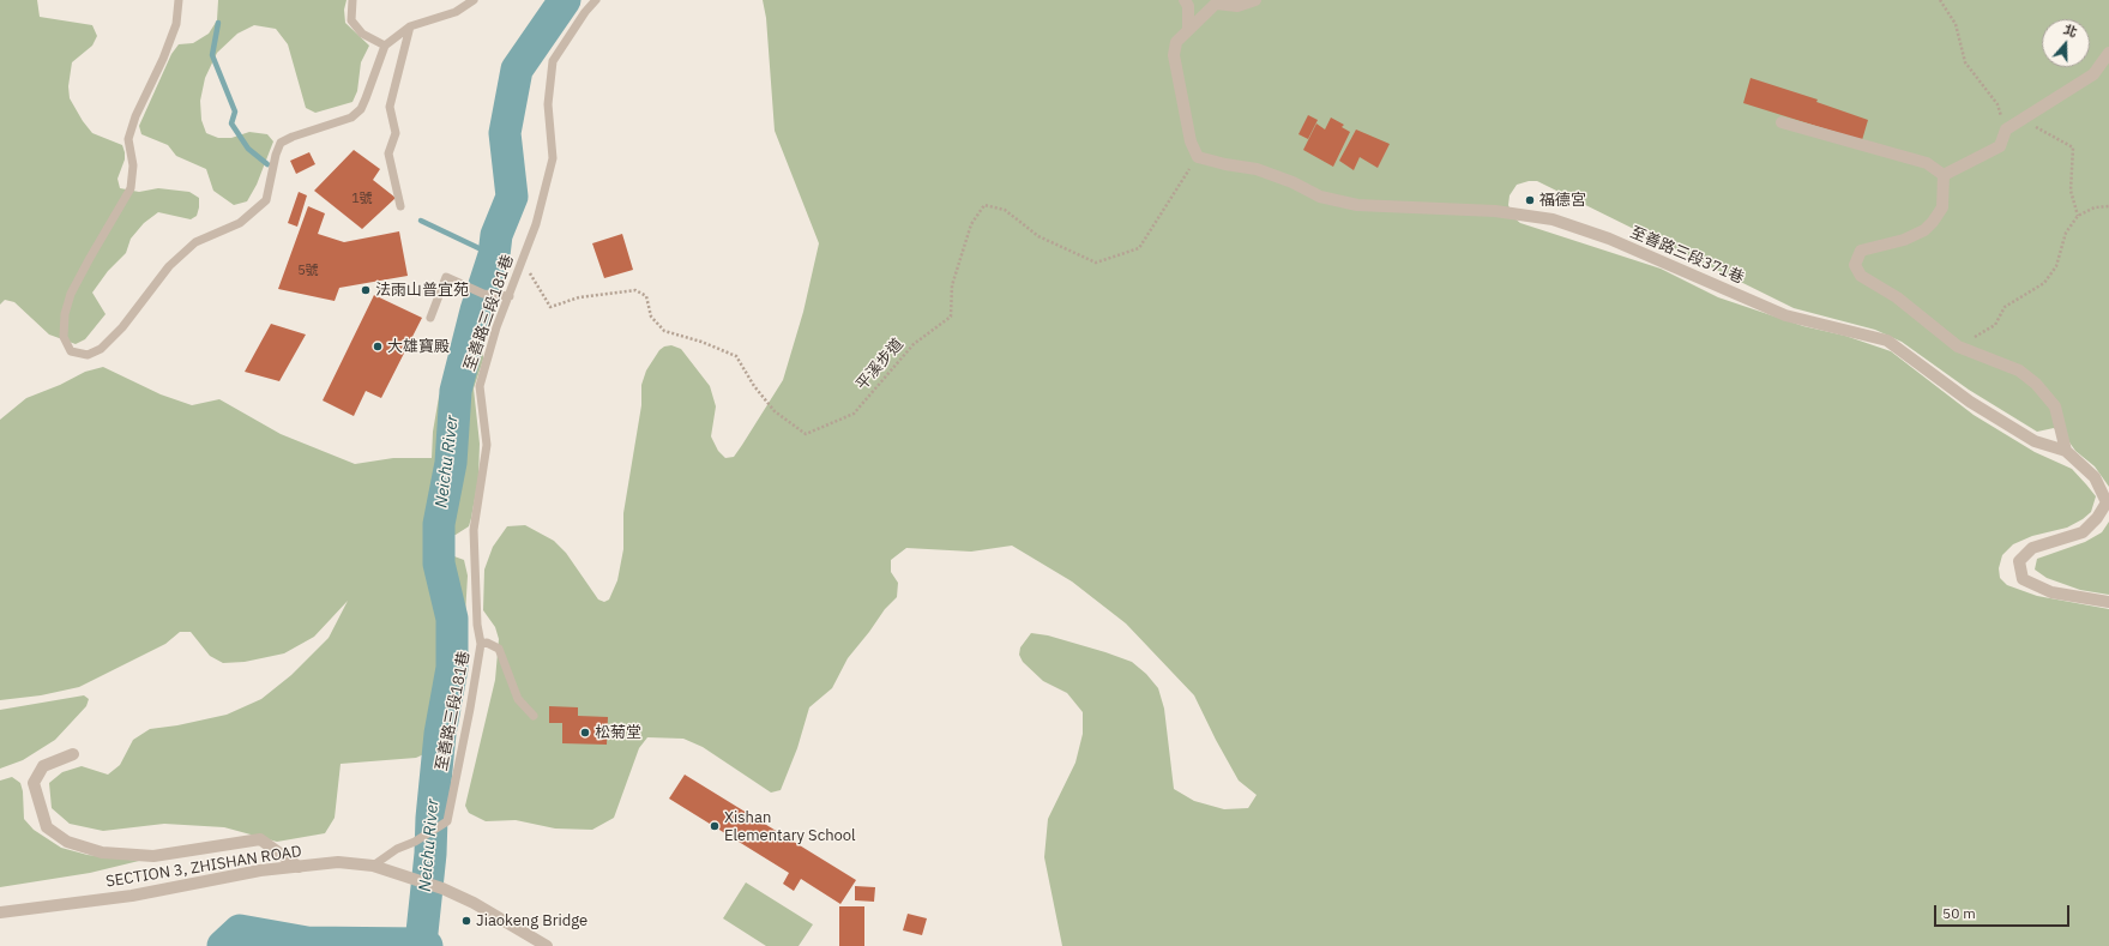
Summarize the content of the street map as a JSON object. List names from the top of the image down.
{
  "streets": {
    "street": ["至善路三段371巷", "SECTION 3, ZHISHAN ROAD"],
    "lane": ["至善路三段181巷"],
    "path": ["平溪步道"]
  },
  "crossings": [
    ["至善路三段371巷", "平溪步道"],
    ["至善路三段181巷", "平溪步道"],
    ["至善路三段181巷", "SECTION 3, ZHISHAN ROAD"]
  ],
  "water": ["Neichu River"],
  "places": [
    "福德宮",
    "法雨山普宜苑",
    "大雄寶殿",
    "松菊堂",
    "Xishan Elementary School",
    "Jiaokeng Bridge"
  ],
  "house_numbers": ["1號", "5號"],
  "scale_bar": "50 m",
  "north": "top"
}
